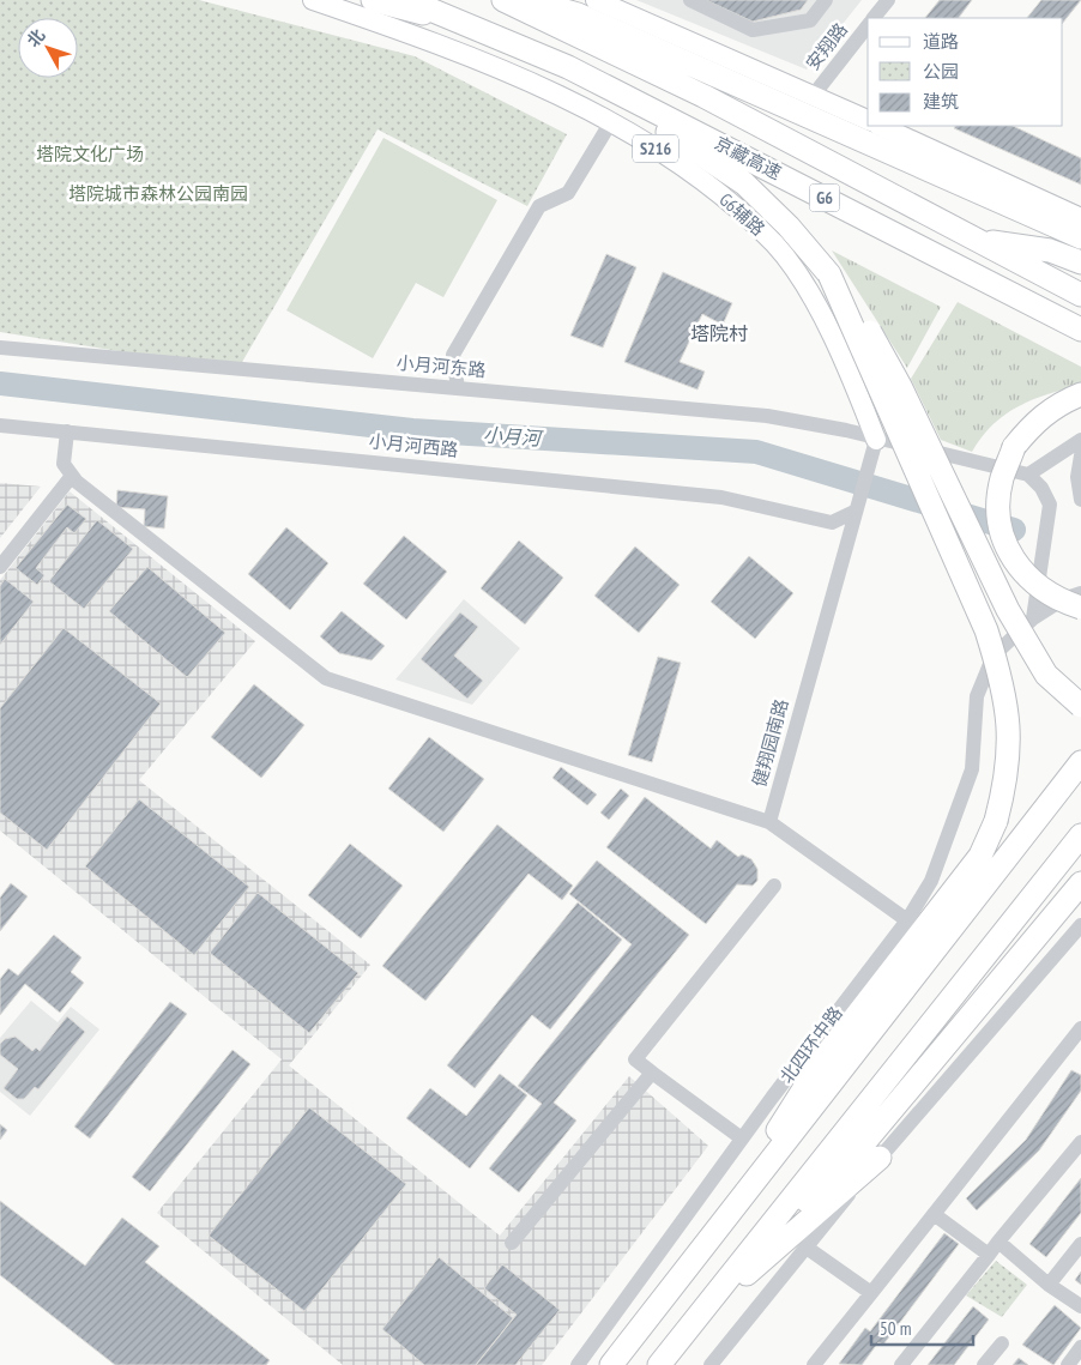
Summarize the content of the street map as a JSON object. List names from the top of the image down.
{
  "streets": {
    "highway": ["京藏高速", "G6", "北四环中路"],
    "main road": ["S216", "G6辅路"],
    "street": [
      "安翔路",
      "小月河东路",
      "小月河西路",
      "健翔园南路"
    ]
  },
  "crossings": [
    ["G6辅路", "小月河东路"],
    ["G6辅路", "健翔园南路"],
    ["小月河东路", "健翔园南路"],
    ["小月河西路", "健翔园南路"]
  ],
  "districts": ["塔院村"],
  "water": ["小月河"],
  "parks": ["塔院文化广场", "塔院城市森林公园南园"],
  "legend": ["道路", "公园", "建筑"],
  "scale_bar": "50 m",
  "north": "top left"
}
